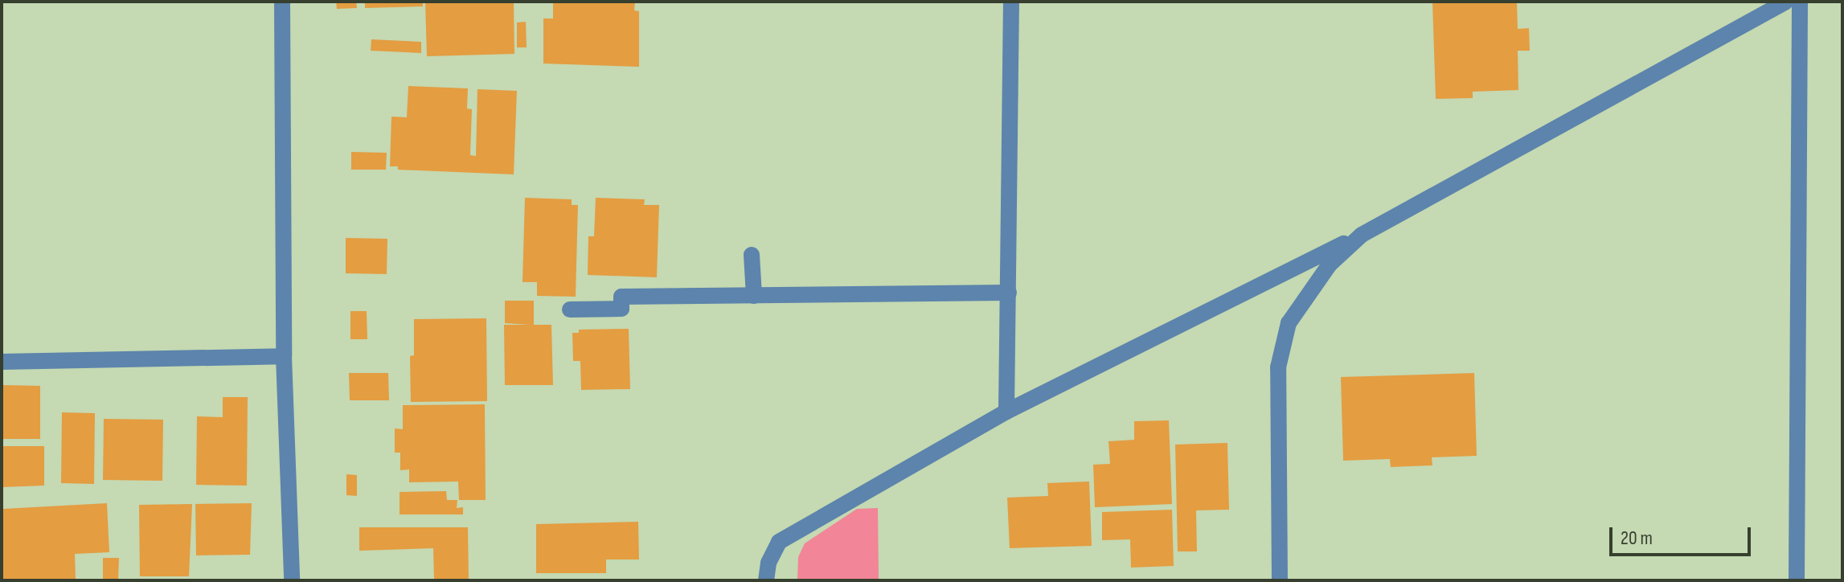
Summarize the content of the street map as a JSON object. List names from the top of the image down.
{
  "scale_bar": "20 m"
}
